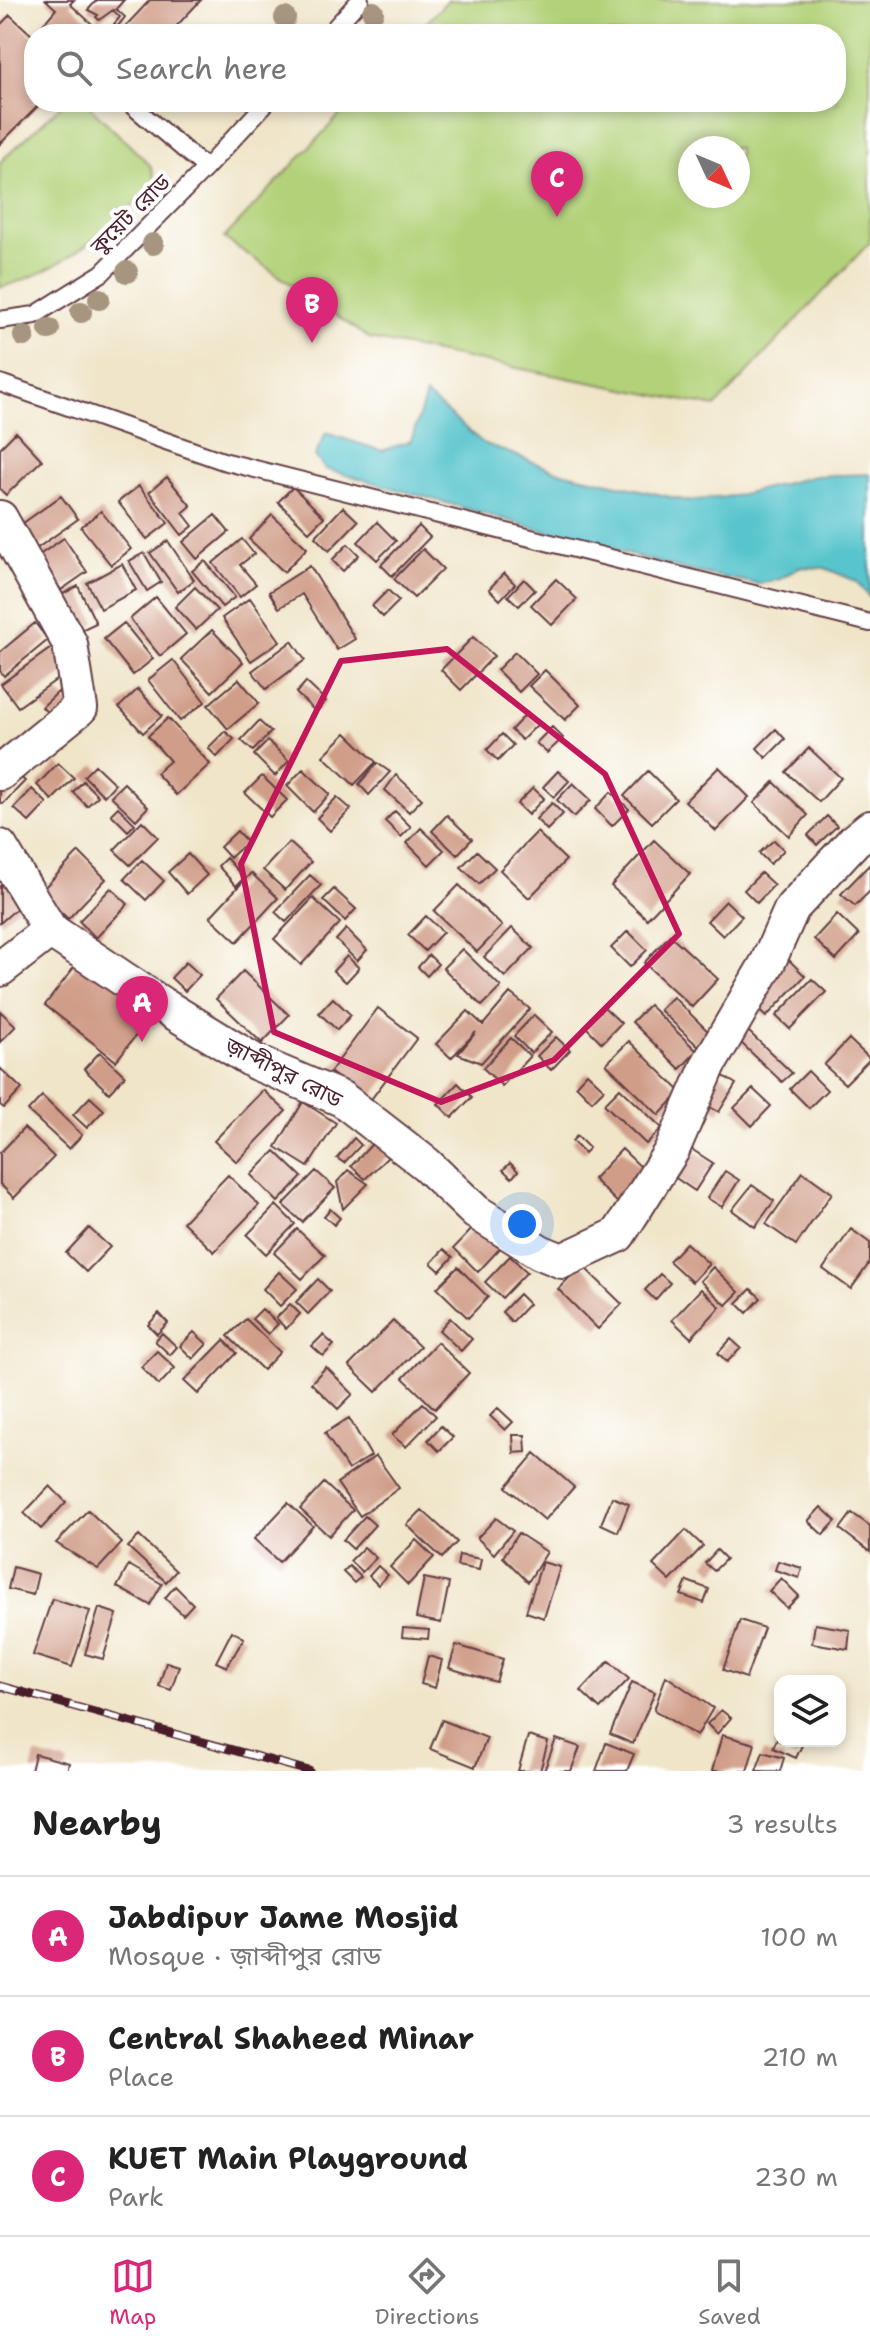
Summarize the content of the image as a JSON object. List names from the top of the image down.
{
  "streets": {
    "street": ["জ়াব্দীপুর রোড"],
    "lane": ["কুয়েট রোড"]
  },
  "north": "bottom right",
  "page": {
    "search": "Search here",
    "pins": ["C", "B", "A"],
    "heading": ["Nearby", "3 results"],
    "list": [
      {
        "mark": "A",
        "name": "Jabdipur Jame Mosjid",
        "note": "Mosque · জ়াব্দীপুর রোড",
        "value": "100 m"
      },
      {
        "mark": "B",
        "name": "Central Shaheed Minar",
        "note": "Place",
        "value": "210 m"
      },
      {
        "mark": "C",
        "name": "KUET Main Playground",
        "note": "Park",
        "value": "230 m"
      }
    ],
    "nav": ["Map", "Directions", "Saved"]
  }
}
